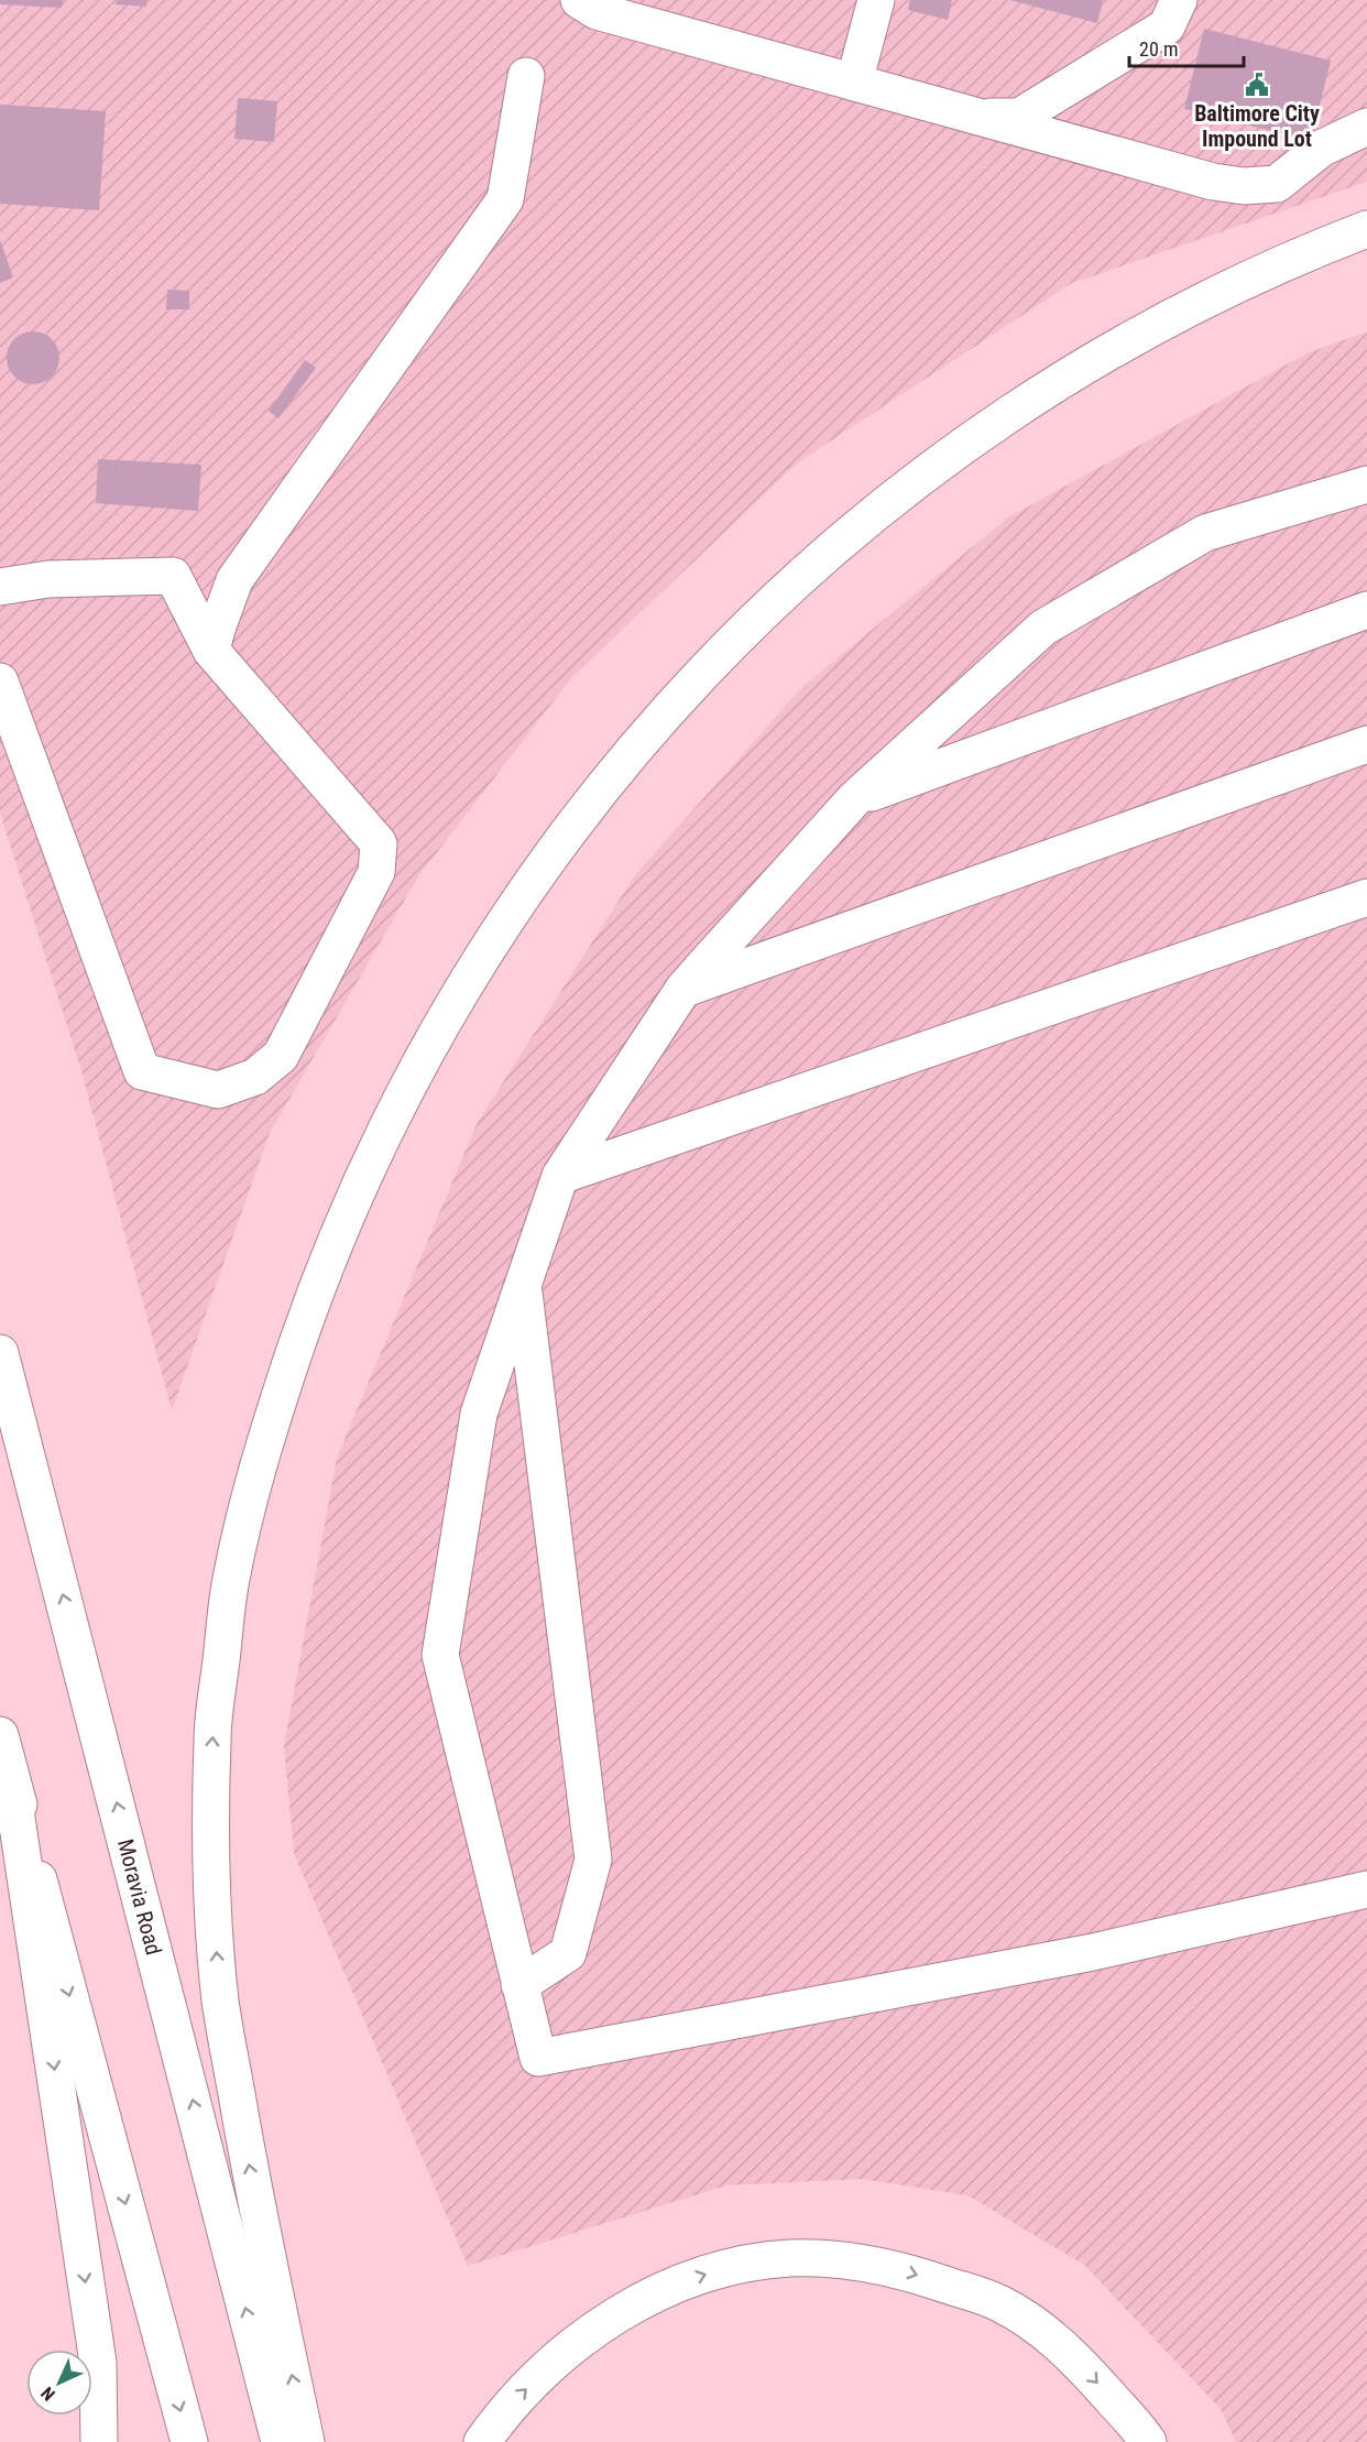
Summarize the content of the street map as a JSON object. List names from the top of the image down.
{
  "streets": {
    "main road": ["Moravia Road"]
  },
  "places": {
    "public building": ["Baltimore City Impound Lot"]
  },
  "scale_bar": "20 m",
  "north": "bottom left"
}
